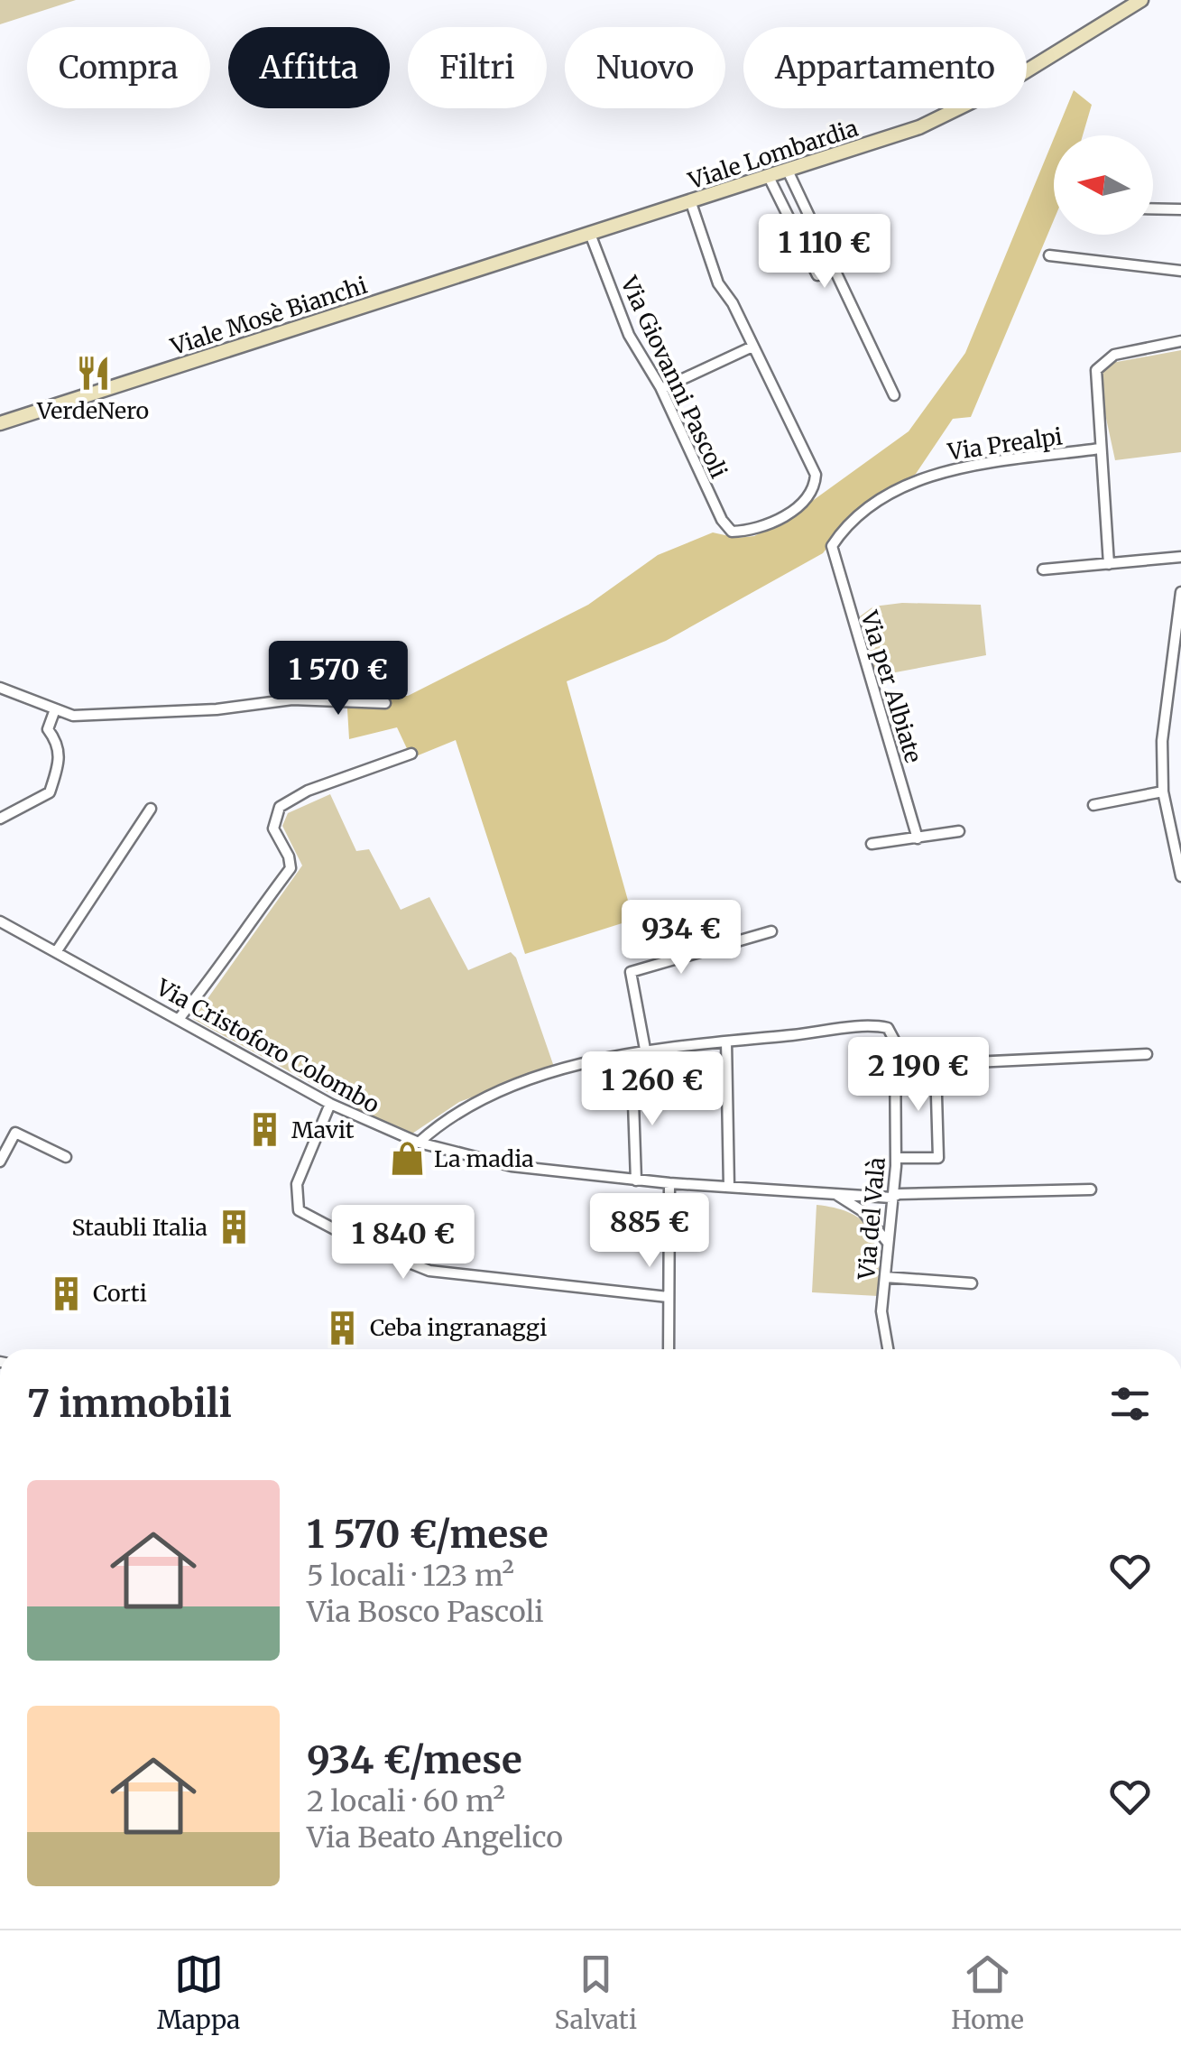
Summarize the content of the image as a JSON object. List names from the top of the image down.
{
  "streets": {
    "main road": ["Viale Lombardia", "Viale Mosè Bianchi"],
    "street": [
      "Via Giovanni Pascoli",
      "Via Prealpi",
      "Via per Albiate",
      "Via Cristoforo Colombo",
      "Via del Valà"
    ]
  },
  "crossings": [
    ["Viale Lombardia", "Viale Mosè Bianchi"],
    ["Viale Lombardia", "Via Giovanni Pascoli"],
    ["Via Prealpi", "Via per Albiate"],
    ["Via Cristoforo Colombo", "Via del Valà"]
  ],
  "places": {
    "restaurant": ["VerdeNero"],
    "building": [
      "Mavit",
      "Staubli Italia",
      "Corti",
      "Ceba ingranaggi"
    ],
    "shop": ["La madia"]
  },
  "north": "left",
  "page": {
    "chip": [
      "Compra",
      "Affitta",
      "Filtri",
      "Nuovo",
      "Appartamento"
    ],
    "price": [
      "1 110 €",
      "1 570 €",
      "934 €",
      "2 190 €",
      "1 260 €",
      "885 €",
      "1 840 €"
    ],
    "heading": "7 immobili",
    "list": [
      {
        "name": "1 570 €/mese",
        "note": "5 locali · 123 m² · Via Bosco Pascoli"
      },
      {
        "name": "934 €/mese",
        "note": "2 locali · 60 m² · Via Beato Angelico"
      }
    ],
    "tabs": ["Mappa", "Salvati", "Home"]
  }
}
